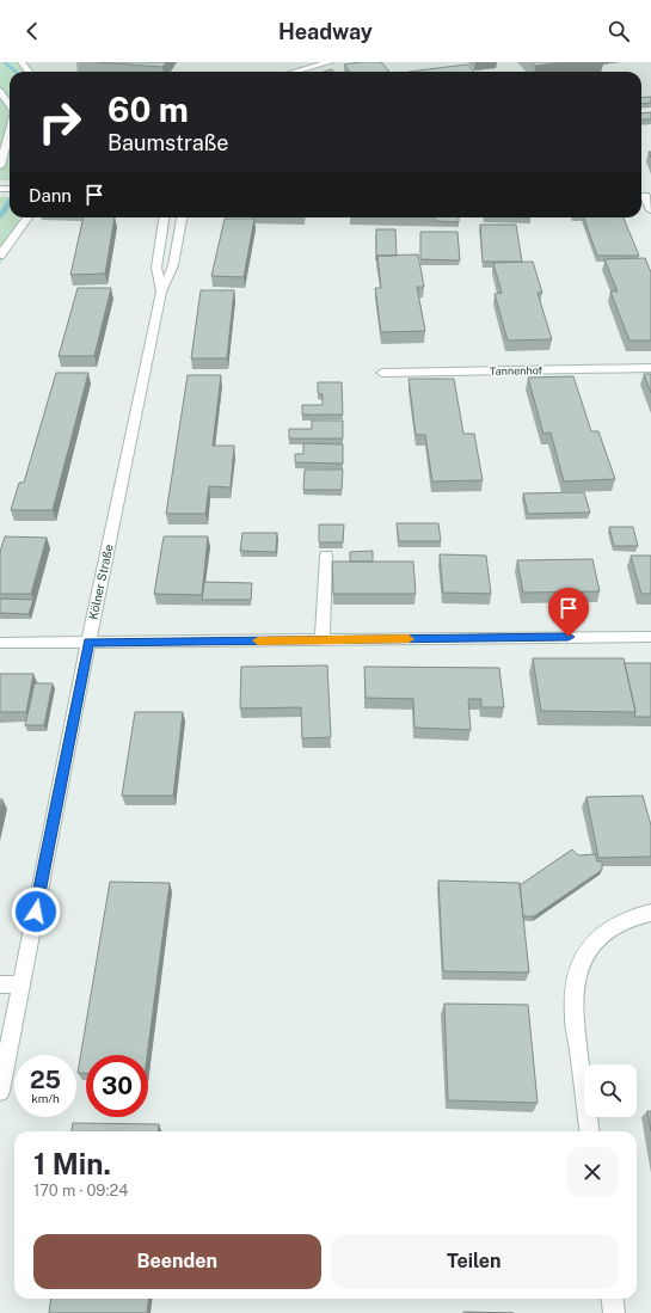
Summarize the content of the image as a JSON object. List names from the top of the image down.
{
  "streets": {
    "street": ["Tannenhof", "Kölner Straße"]
  },
  "page": {
    "header": "Headway",
    "turn": ["60 m", "Baumstraße"],
    "then": "Dann",
    "speed": "25 km/h",
    "limit": "30",
    "heading": ["1 Min.", "170 m · 09:24"],
    "buttons": ["Beenden", "Teilen"]
  }
}
